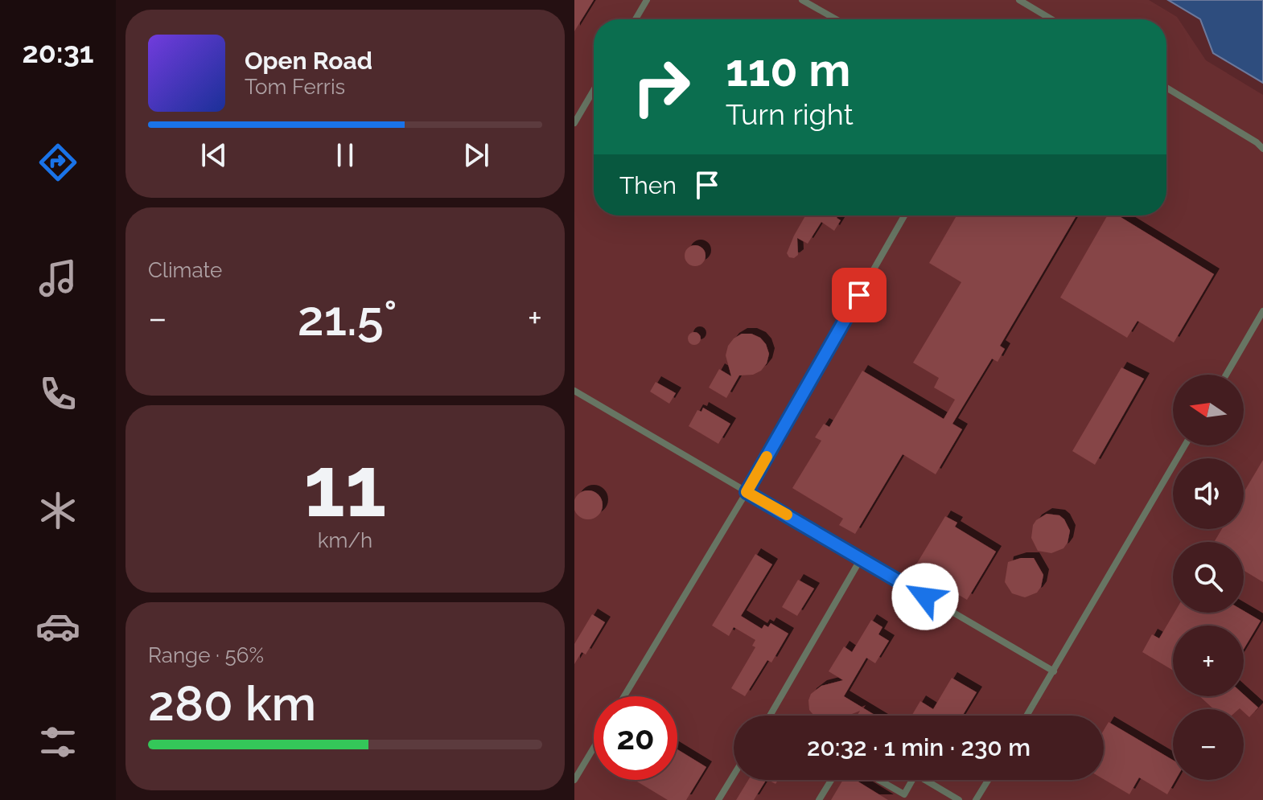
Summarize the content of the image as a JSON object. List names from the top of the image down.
{
  "north": "left",
  "page": {
    "tabs": "20:31",
    "turn": ["110 m", "Turn right"],
    "song": ["Open Road", "Tom Ferris"],
    "then": "Then",
    "tile": [
      "Climate",
      ["11", "km/h"],
      ["Range · 56%", "280 km"]
    ],
    "heat": ["−", "21.5°", "+"],
    "map_buttons": ["+", "−"],
    "limit": "20",
    "trip": "20:32 · 1 min · 230 m"
  }
}
